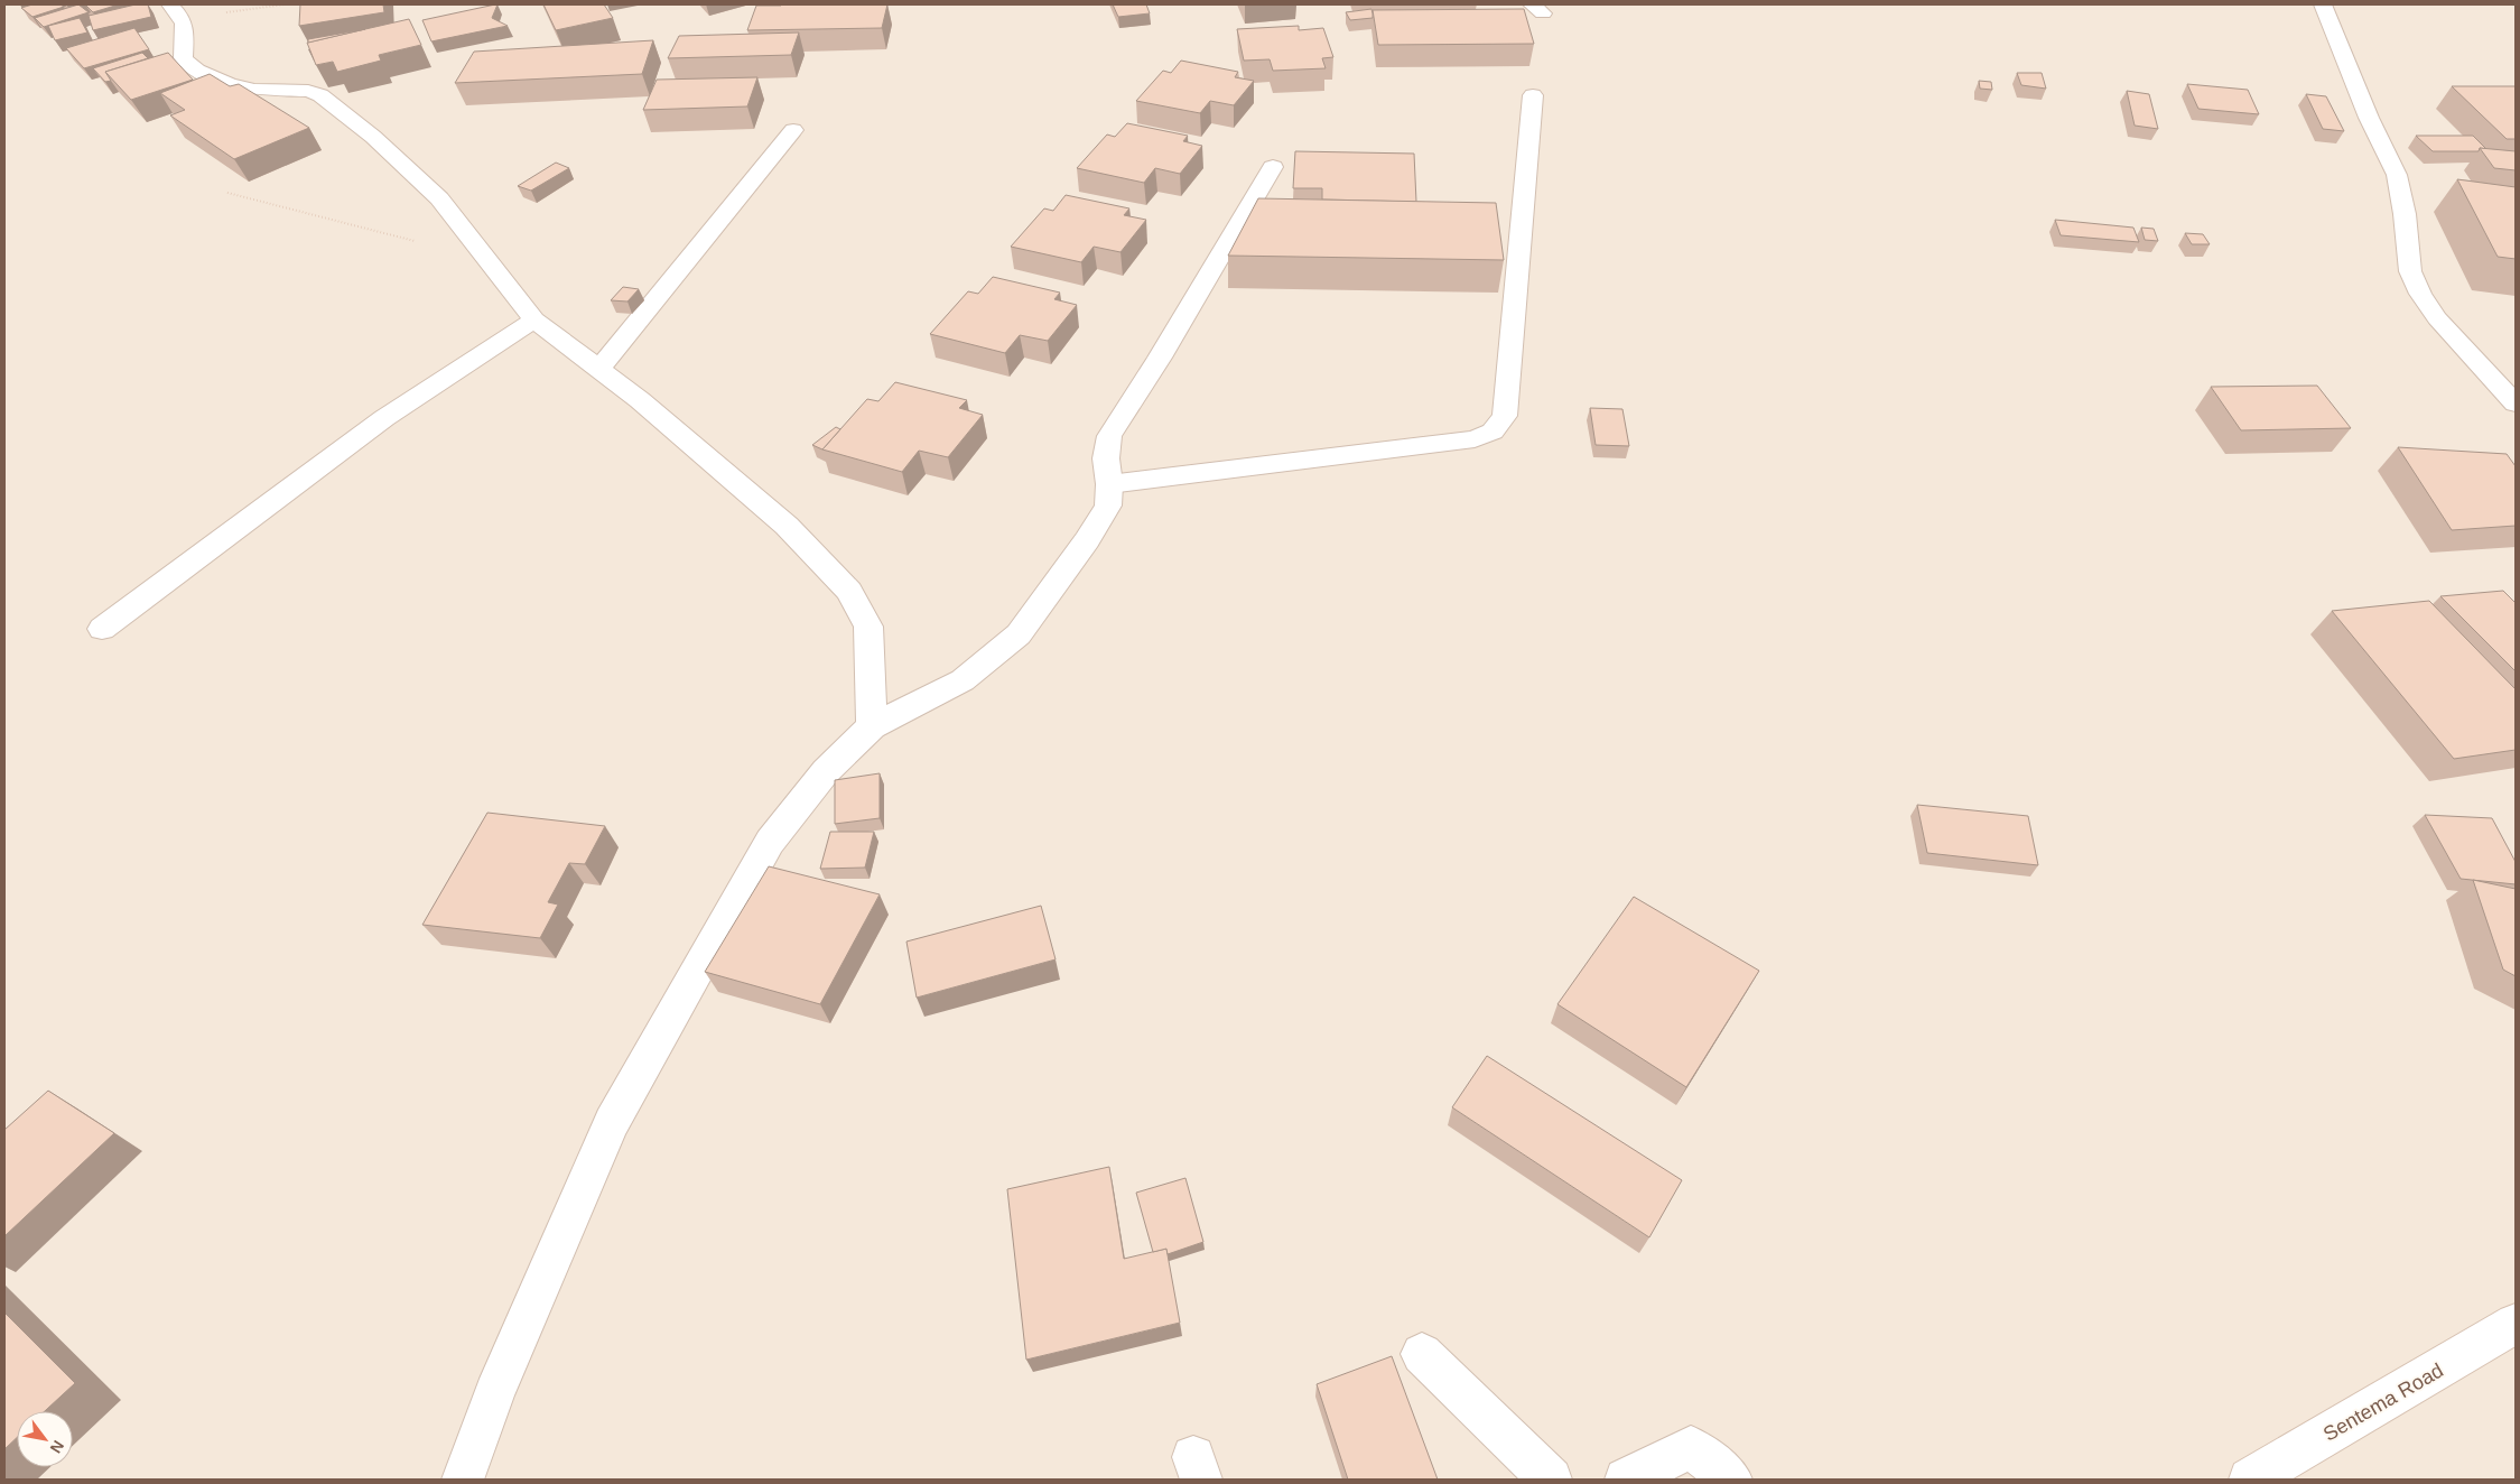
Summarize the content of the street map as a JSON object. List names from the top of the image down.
{
  "streets": {
    "street": ["Sentema Road"]
  },
  "north": "bottom right"
}
